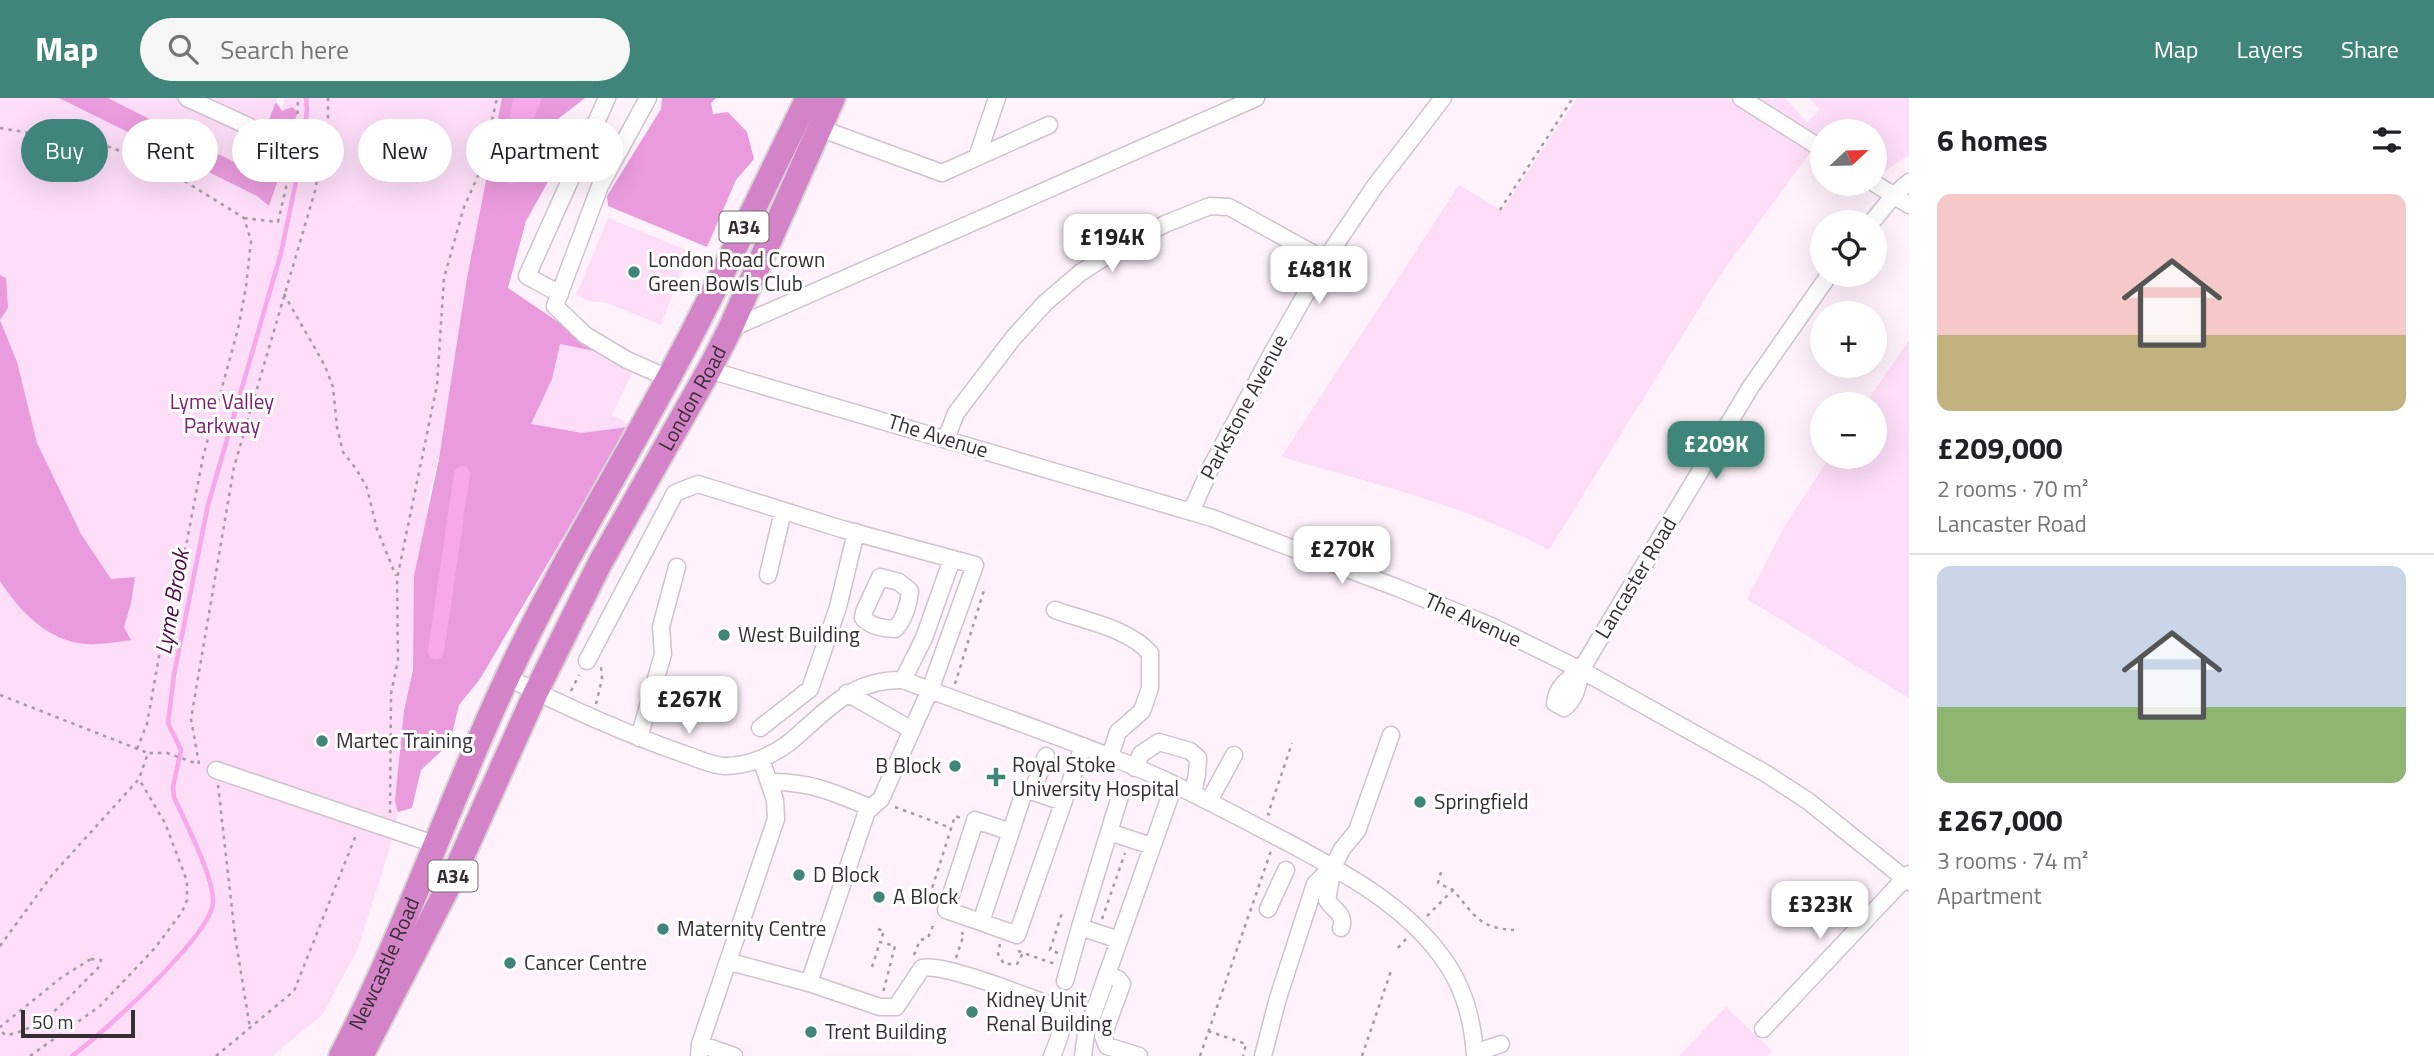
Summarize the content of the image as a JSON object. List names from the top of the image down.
{
  "streets": {
    "highway": ["A34", "London Road", "Newcastle Road"],
    "street": ["Parkstone Avenue", "The Avenue", "Lancaster Road"]
  },
  "crossings": [
    ["London Road", "The Avenue"],
    ["London Road", "Newcastle Road"],
    ["Parkstone Avenue", "The Avenue"],
    ["The Avenue", "Lancaster Road"]
  ],
  "water": ["Lyme Brook"],
  "parks": ["Lyme Valley Parkway"],
  "places": {
    "other": [
      "London Road Crown Green Bowls Club",
      "West Building",
      "Martec Training",
      "B Block",
      "Springfield",
      "D Block",
      "A Block",
      "Maternity Centre",
      "Cancer Centre",
      "Kidney Unit Renal Building",
      "Trent Building"
    ],
    "health": ["Royal Stoke University Hospital"]
  },
  "scale_bar": "50 m",
  "north": "right",
  "page": {
    "header": "Map",
    "search": "Search here",
    "nav": ["Map", "Layers", "Share"],
    "heading": "6 homes",
    "map_buttons": ["+", "−"],
    "chip": [
      "Buy",
      "Rent",
      "Filters",
      "New",
      "Apartment"
    ],
    "list": [
      {
        "name": "£209,000",
        "note": "2 rooms · 70 m² · Lancaster Road"
      },
      {
        "name": "£267,000",
        "note": "3 rooms · 74 m² · Apartment"
      }
    ],
    "price": [
      "£194K",
      "£481K",
      "£209K",
      "£270K",
      "£267K",
      "£323K"
    ],
    "scale": "50 m"
  }
}
